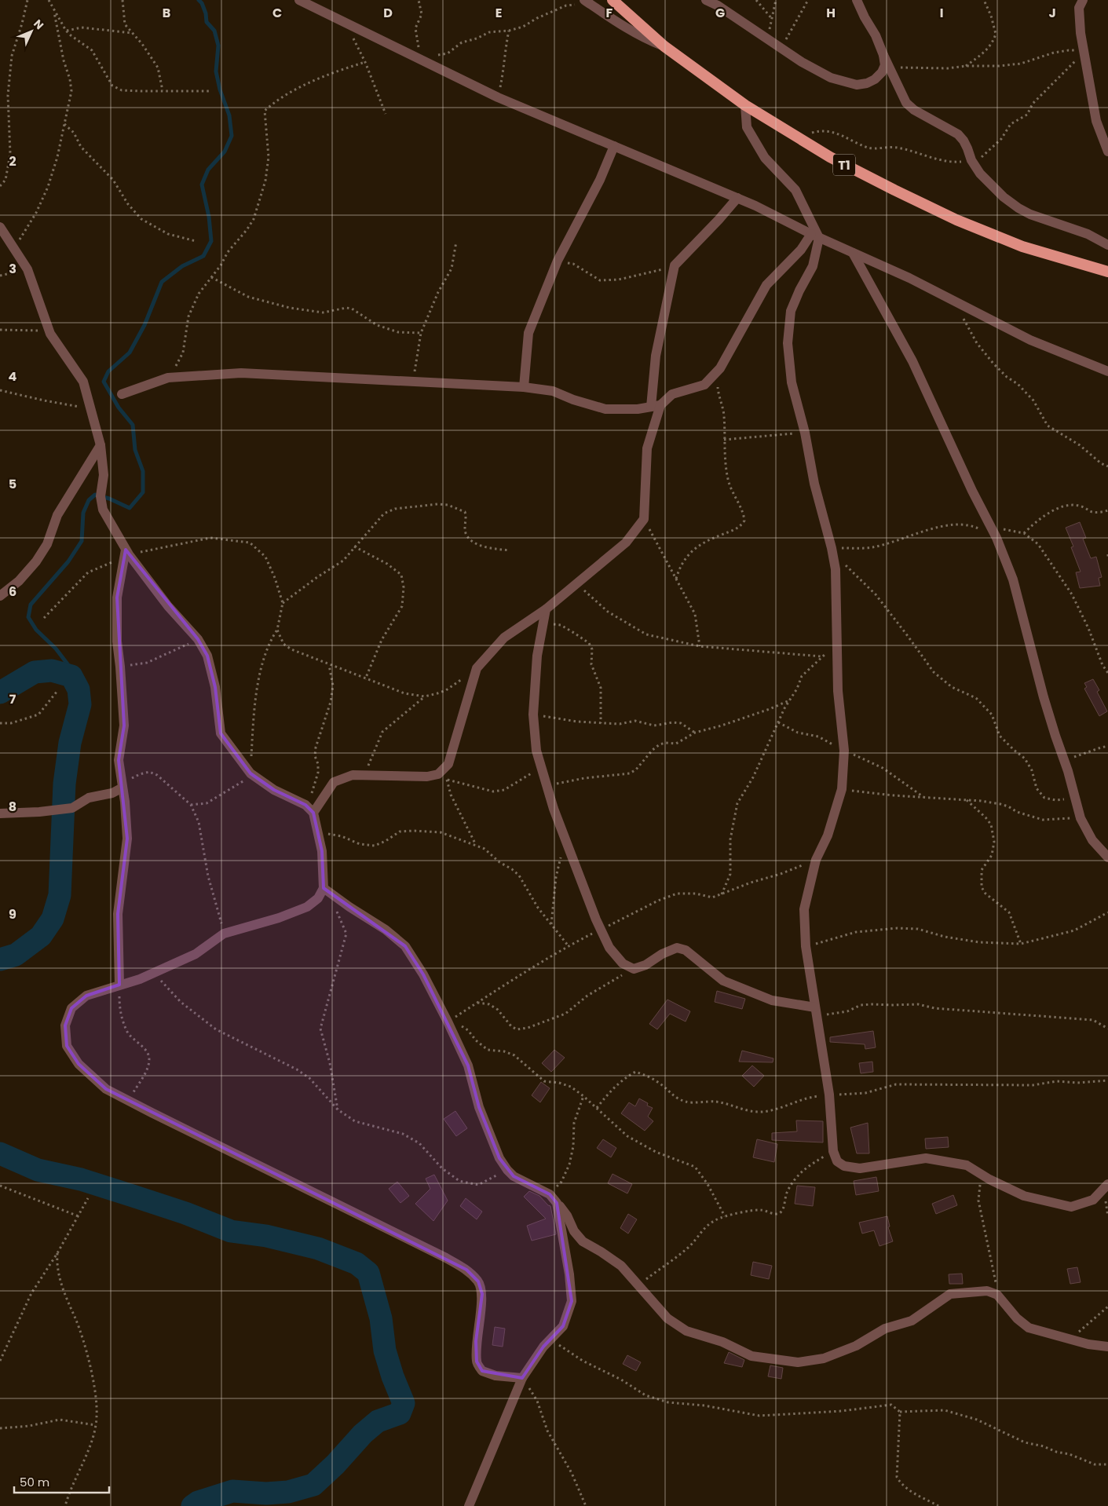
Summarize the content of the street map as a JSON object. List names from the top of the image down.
{
  "streets": {
    "highway": ["T1"]
  },
  "scale_bar": "50 m",
  "north": "top right",
  "grid": {
    "columns": [
      "B",
      "C",
      "D",
      "E",
      "F",
      "G",
      "H",
      "I",
      "J"
    ],
    "rows": [
      "2",
      "3",
      "4",
      "5",
      "6",
      "7",
      "8",
      "9"
    ]
  }
}
